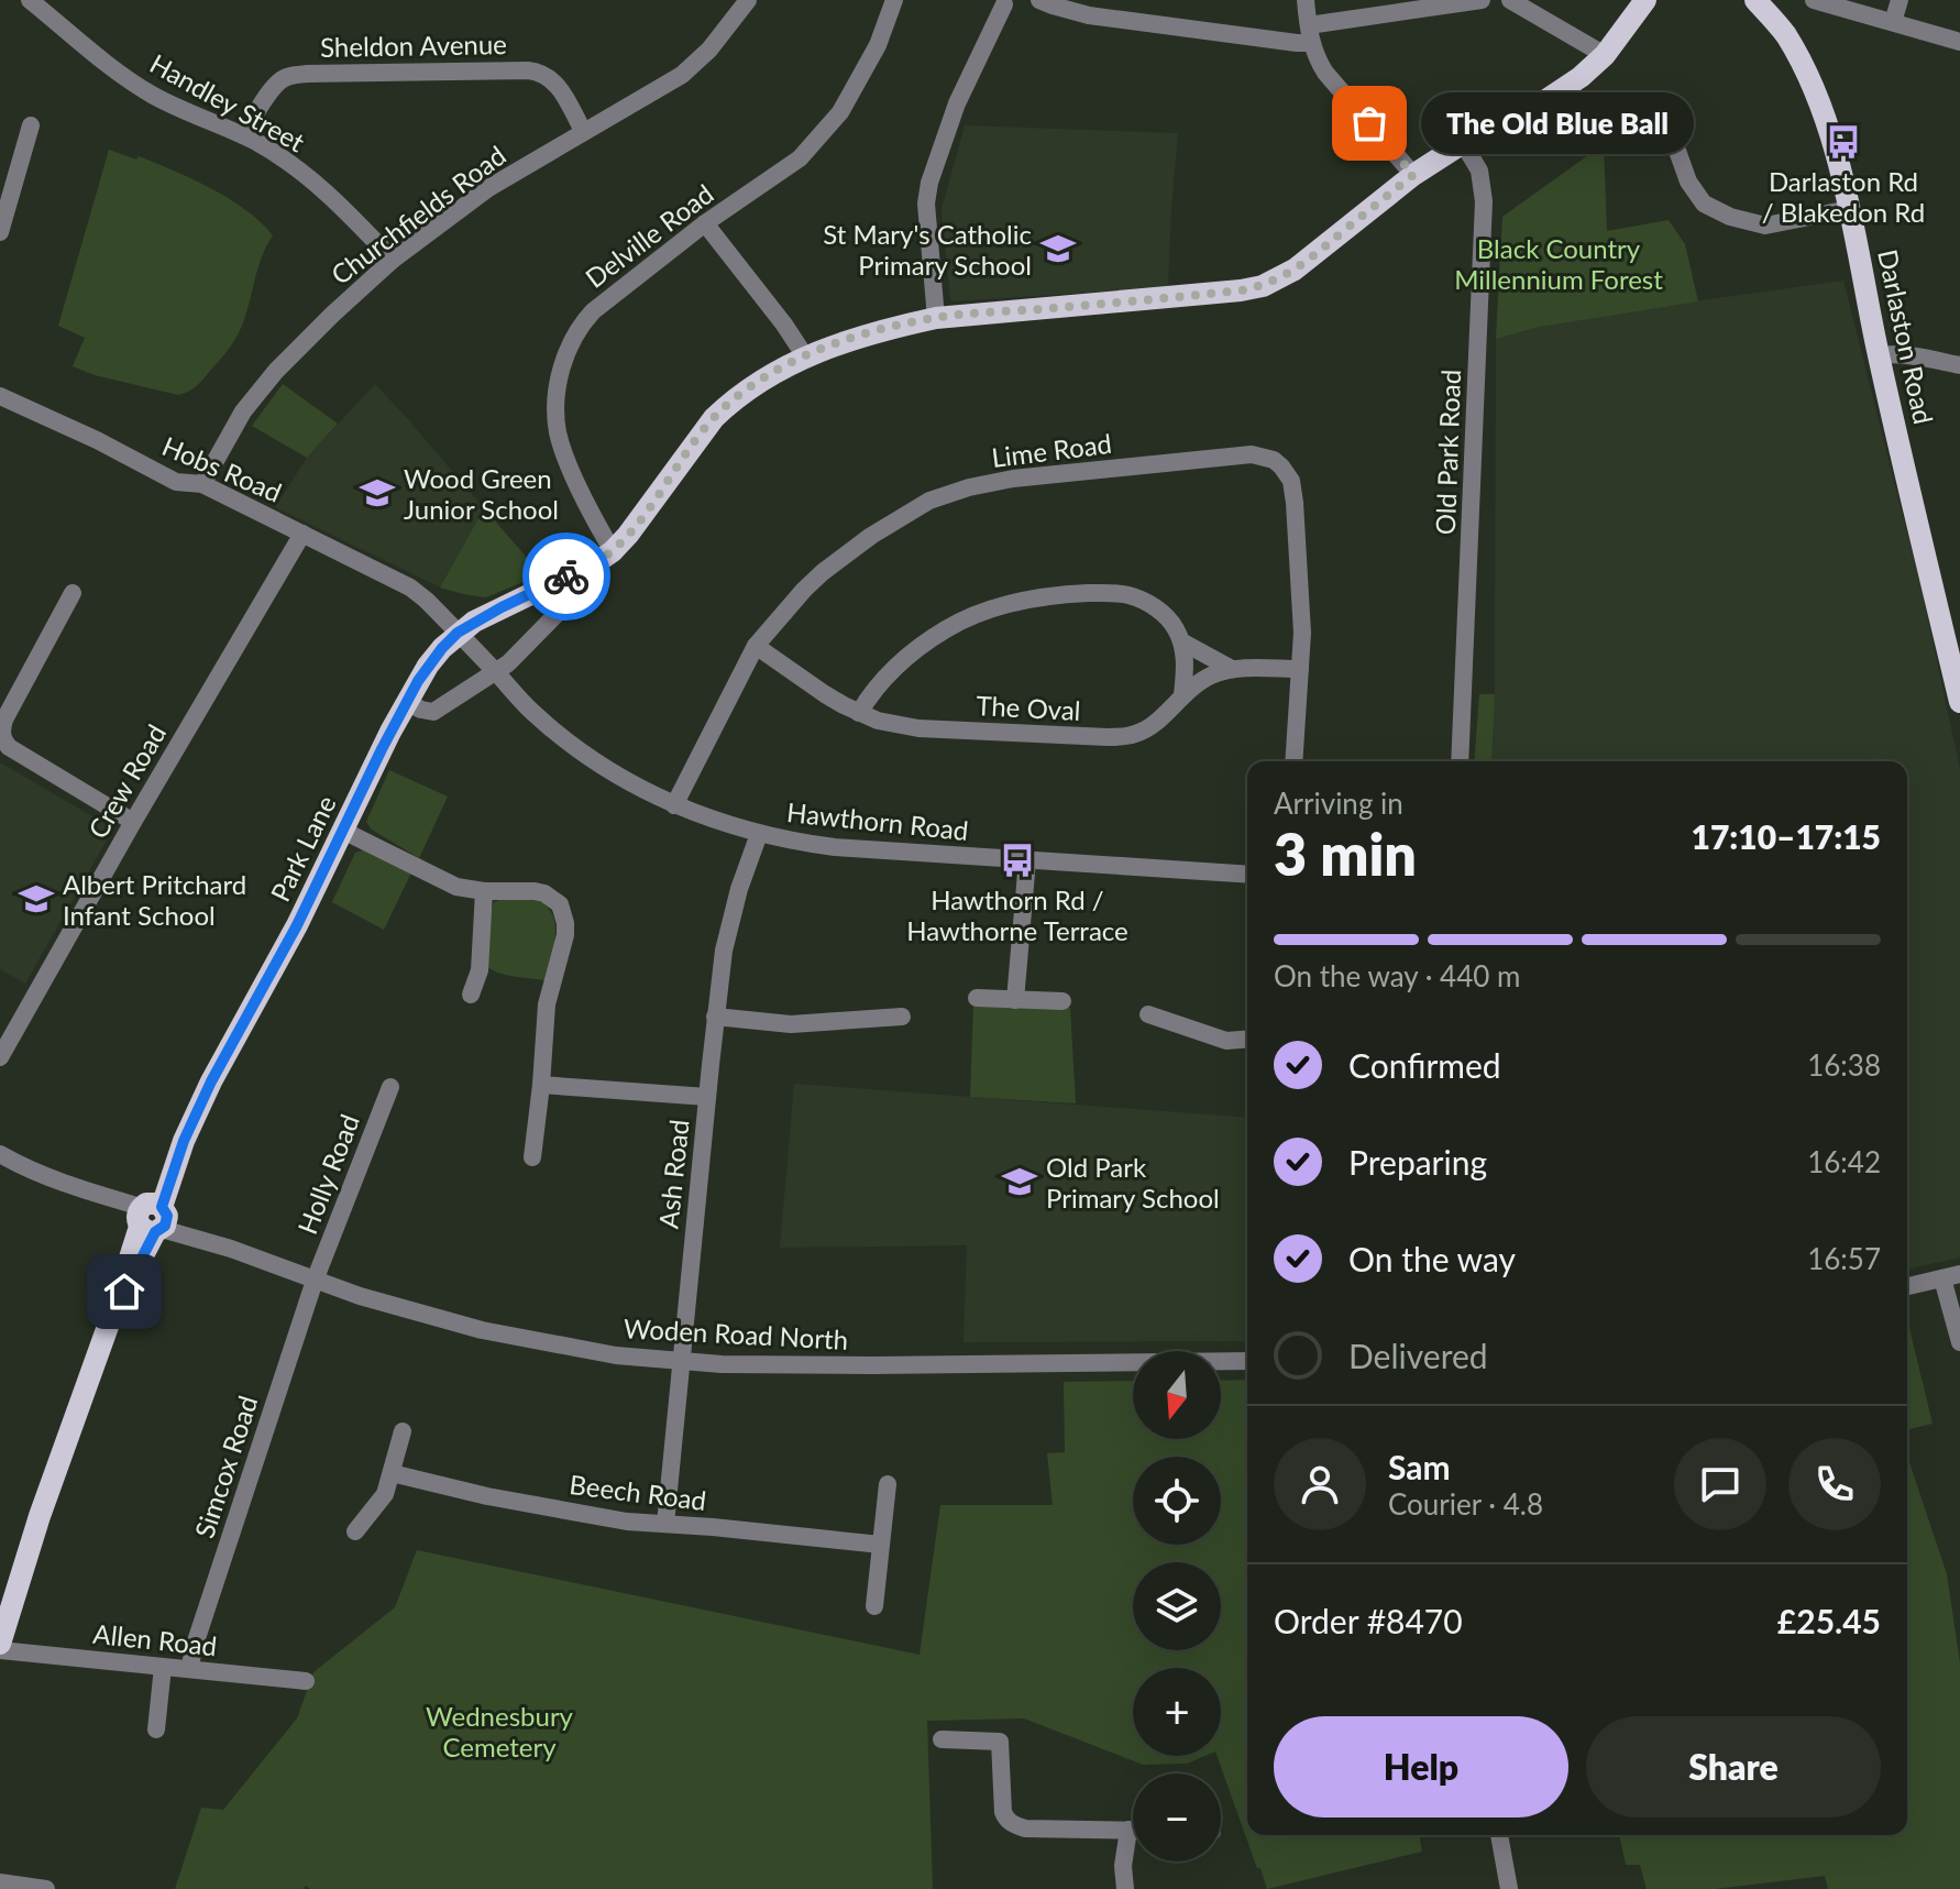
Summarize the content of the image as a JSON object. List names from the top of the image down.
{
  "streets": {
    "main road": ["Darlaston Road", "Park Lane"],
    "street": [
      "Sheldon Avenue",
      "Handley Street",
      "Churchfields Road",
      "Delville Road",
      "Lime Road",
      "Old Park Road",
      "Hobs Road",
      "The Oval",
      "Crew Road",
      "Hawthorn Road",
      "Holly Road",
      "Ash Road",
      "Woden Road North",
      "Simcox Road",
      "Beech Road",
      "Allen Road"
    ]
  },
  "crossings": [
    ["Sheldon Avenue", "Handley Street"],
    ["Sheldon Avenue", "Churchfields Road"],
    ["Handley Street", "Churchfields Road"],
    ["Churchfields Road", "Hobs Road"],
    ["Delville Road", "Park Lane"],
    ["Lime Road", "The Oval"],
    ["Lime Road", "Hawthorn Road"],
    ["Hobs Road", "Crew Road"],
    ["Hobs Road", "Hawthorn Road"],
    ["Hobs Road", "Park Lane"],
    ["Hawthorn Road", "Park Lane"],
    ["Hawthorn Road", "Ash Road"],
    ["Park Lane", "Woden Road North"],
    ["Park Lane", "Allen Road"],
    ["Holly Road", "Woden Road North"],
    ["Holly Road", "Simcox Road"],
    ["Ash Road", "Woden Road North"],
    ["Ash Road", "Beech Road"],
    ["Woden Road North", "Simcox Road"],
    ["Simcox Road", "Allen Road"]
  ],
  "parks": ["Black Country Millennium Forest", "Wednesbury Cemetery"],
  "places": {
    "other": ["The Old Blue Ball"],
    "bus stop": ["Darlaston Rd / Blakedon Rd", "Hawthorn Rd / Hawthorne Terrace"],
    "school or university": [
      "St Mary's Catholic Primary School",
      "Wood Green Junior School",
      "Albert Pritchard Infant School",
      "Old Park Primary School"
    ]
  },
  "north": "bottom",
  "page": {
    "bubble": "The Old Blue Ball",
    "heading": ["3 min", "Arriving in", "17:10–17:15"],
    "panel": [
      "Sam",
      "Courier · 4.8",
      "Order #8470",
      "£25.45"
    ],
    "bar": "On the way · 440 m",
    "list": [
      ["Confirmed", "16:38"],
      ["Preparing", "16:42"],
      ["On the way", "16:57"],
      "Delivered"
    ],
    "map_buttons": ["+", "−"],
    "buttons": ["Help", "Share"]
  }
}
